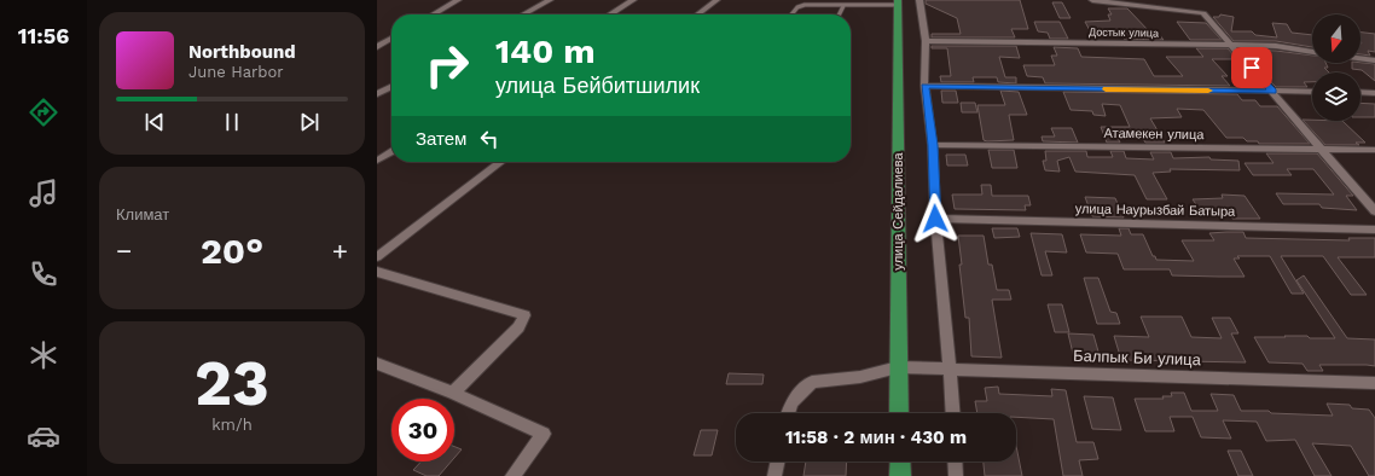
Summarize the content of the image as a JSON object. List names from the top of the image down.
{
  "streets": {
    "main road": ["улица Сейдалиева"],
    "street": [
      "Достык улица",
      "Атамекен улица",
      "улица Наурызбай Батыра",
      "Балпык Би улица"
    ]
  },
  "crossings": [
    ["улица Сейдалиева", "Балпык Би улица"]
  ],
  "north": "bottom",
  "page": {
    "tabs": "11:56",
    "turn": ["140 m", "улица Бейбитшилик"],
    "song": ["Northbound", "June Harbor"],
    "then": "Затем",
    "tile": [
      "Климат",
      ["23", "km/h"]
    ],
    "heat": ["−", "20°", "+"],
    "limit": "30",
    "trip": "11:58 · 2 мин · 430 m"
  }
}
